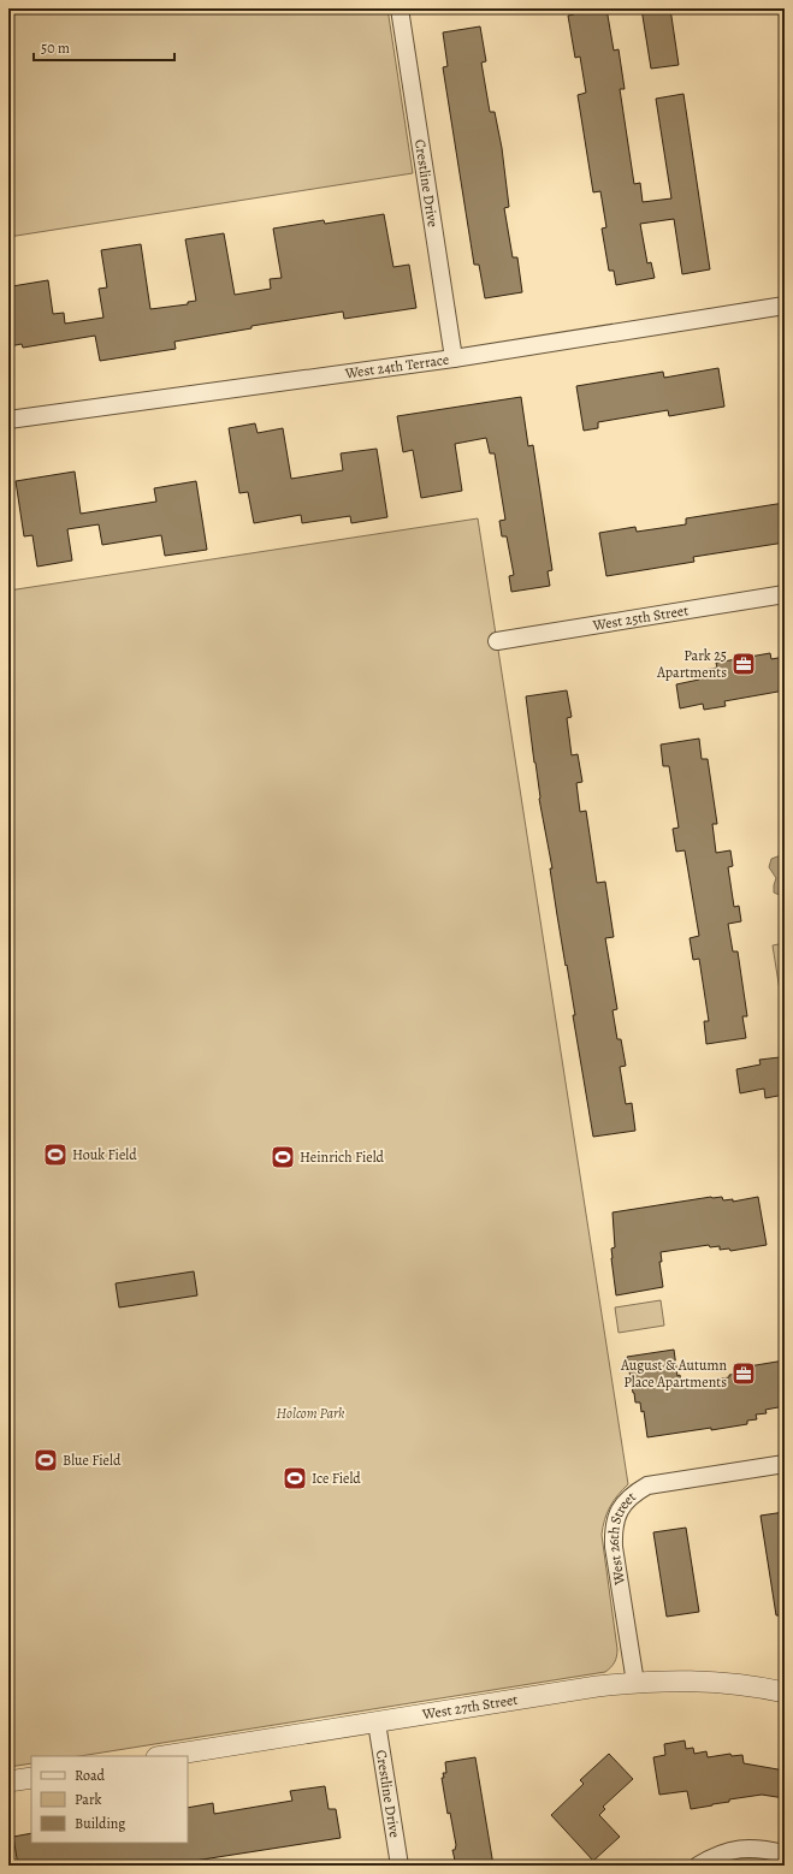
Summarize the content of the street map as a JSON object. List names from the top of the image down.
{
  "streets": {
    "street": [
      "Crestline Drive",
      "West 24th Terrace",
      "West 25th Street",
      "West 26th Street",
      "West 27th Street"
    ]
  },
  "crossings": [
    ["Crestline Drive", "West 24th Terrace"],
    ["Crestline Drive", "West 27th Street"],
    ["West 26th Street", "West 27th Street"]
  ],
  "parks": ["Holcom Park"],
  "places": {
    "office": ["Park 25 Apartments", "August & Autumn Place Apartments"],
    "sports": [
      "Houk Field",
      "Heinrich Field",
      "Blue Field",
      "Ice Field"
    ]
  },
  "legend": ["Road", "Park", "Building"],
  "scale_bar": "50 m"
}
